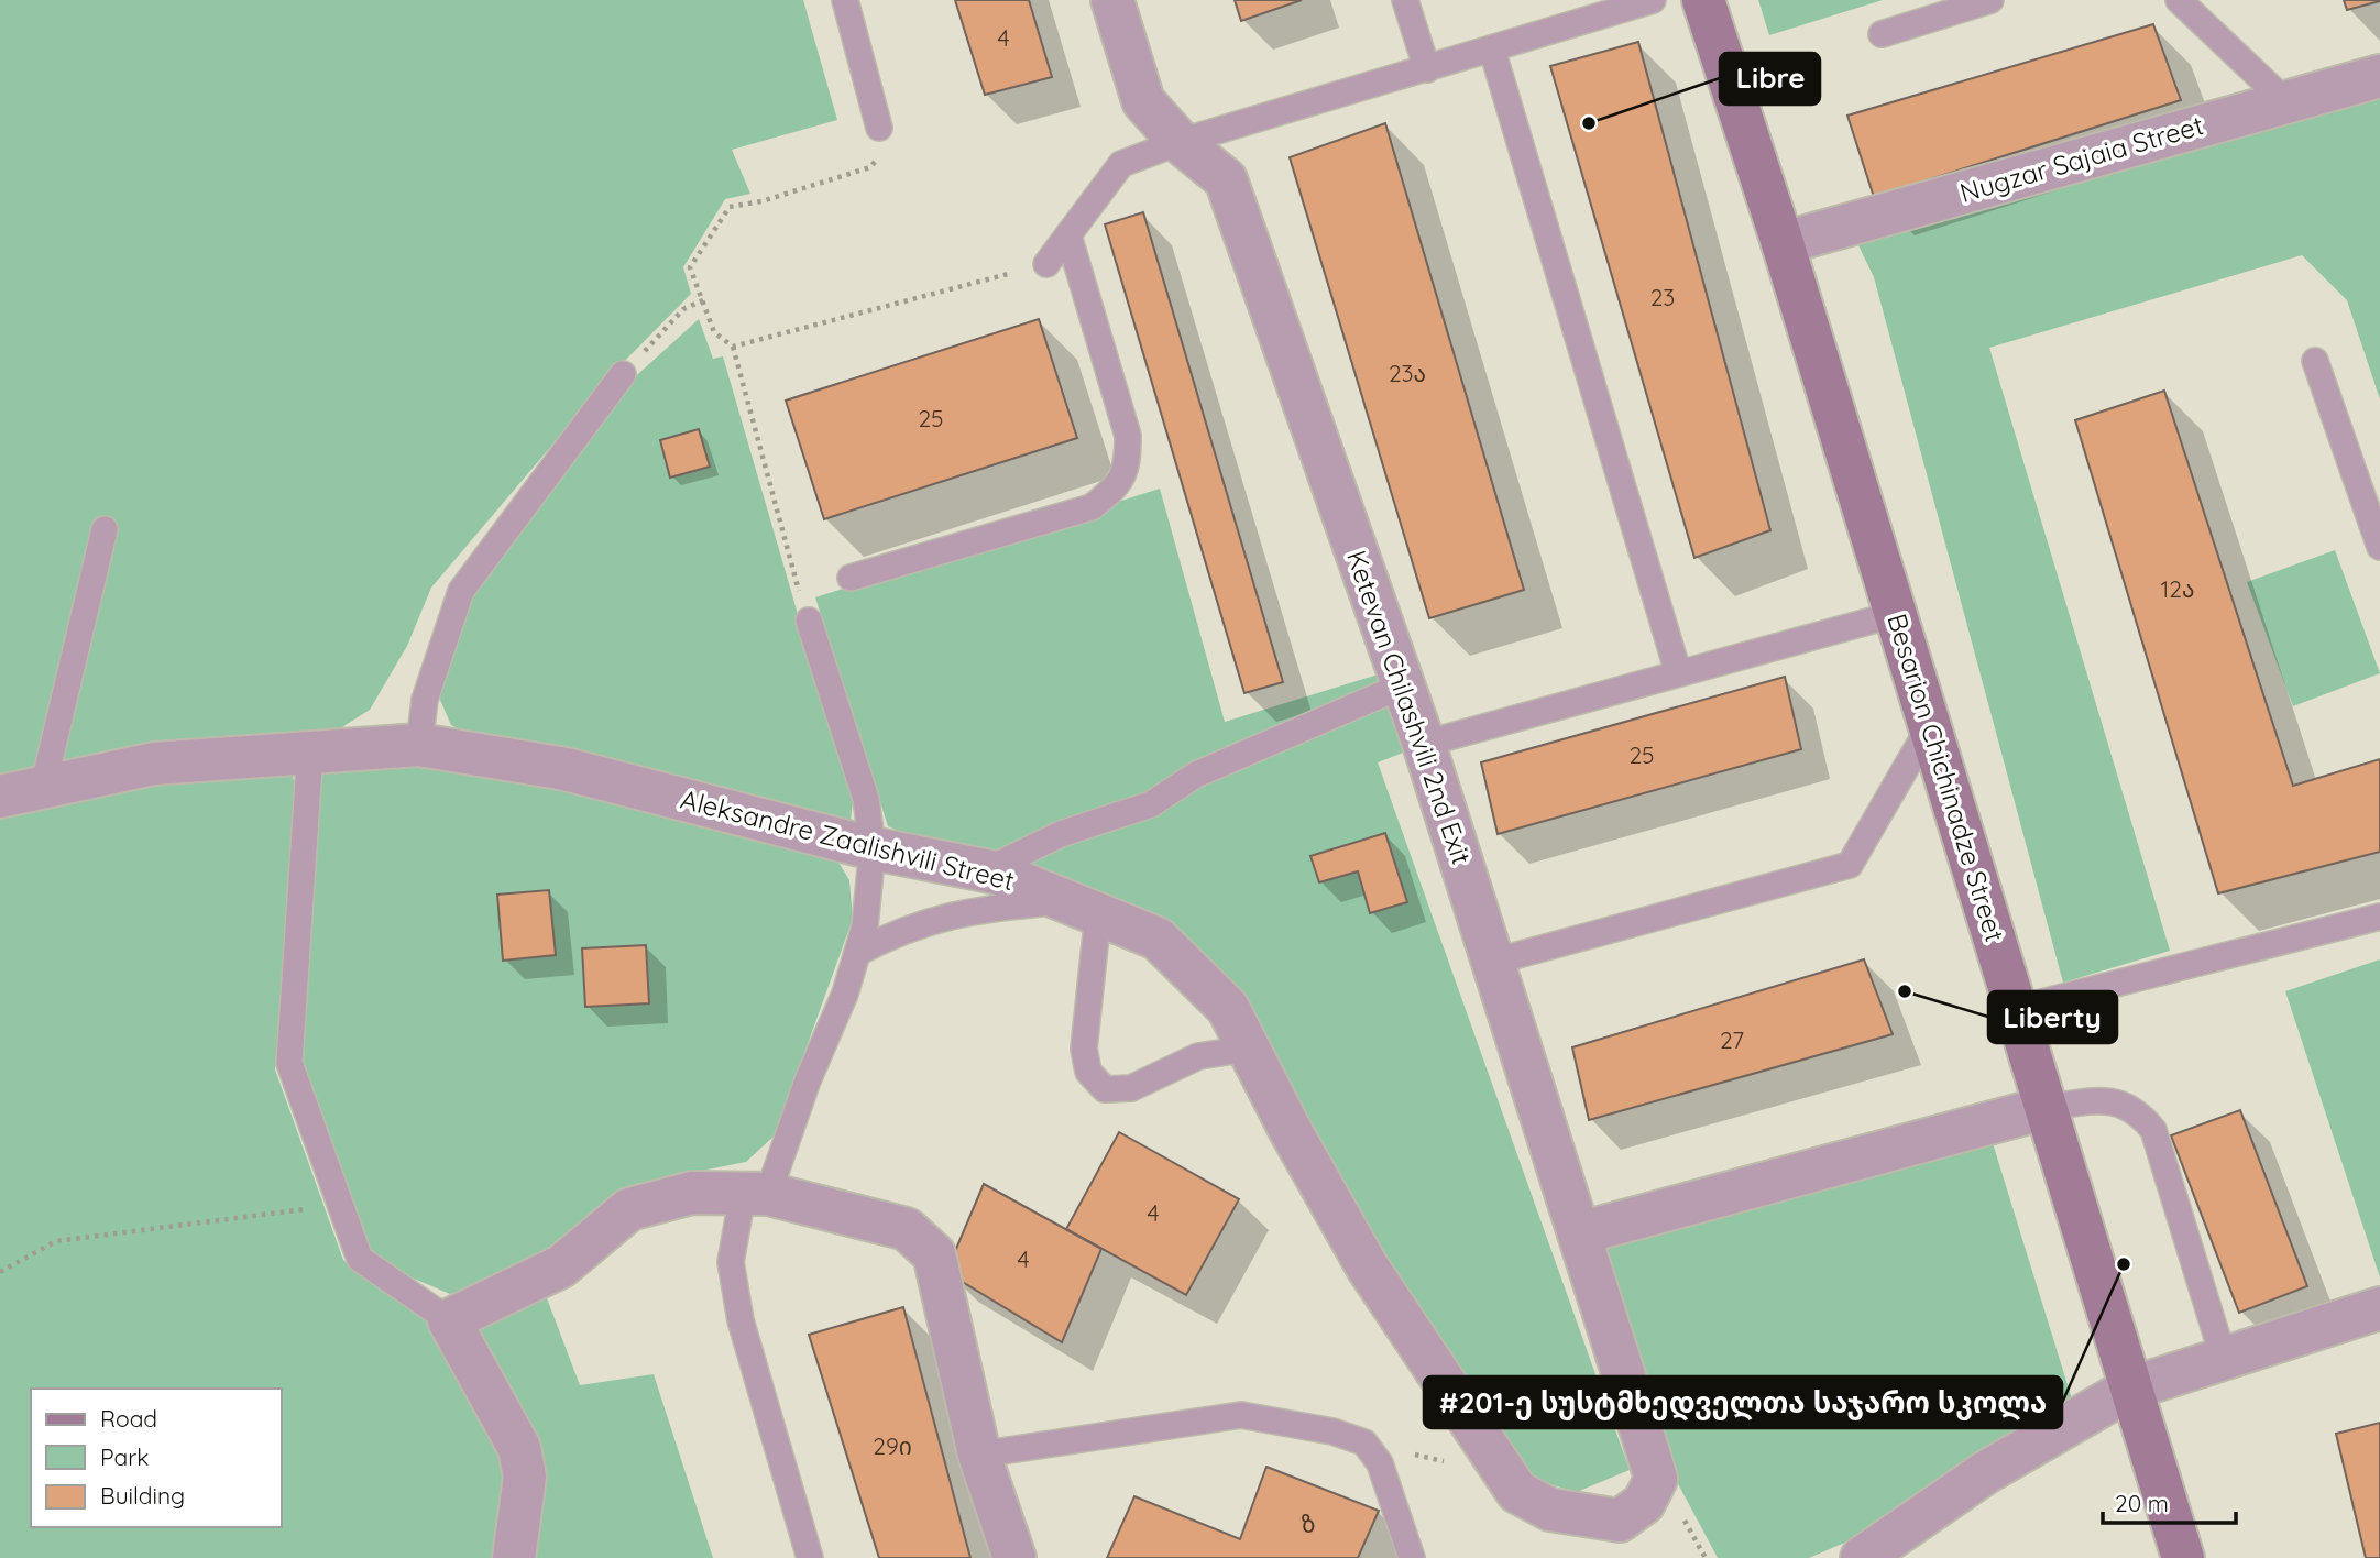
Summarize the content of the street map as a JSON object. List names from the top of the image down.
{
  "streets": {
    "street": [
      "Nugzar Sajaia Street",
      "Ketevan Chilashvili 2nd Exit",
      "Besarion Chichinadze Street",
      "Aleksandre Zaalishvili Street"
    ]
  },
  "crossings": [
    ["Nugzar Sajaia Street", "Besarion Chichinadze Street"],
    ["Ketevan Chilashvili 2nd Exit", "Aleksandre Zaalishvili Street"]
  ],
  "places": ["Libre", "Liberty", "#201-ე სუსტმხედველთა საჯარო სკოლა"],
  "house_numbers": [
    "4",
    "23",
    "23ა",
    "25",
    "12ა",
    "25",
    "27",
    "4",
    "4",
    "29ი",
    "ზ"
  ],
  "legend": ["Road", "Park", "Building"],
  "scale_bar": "20 m"
}
